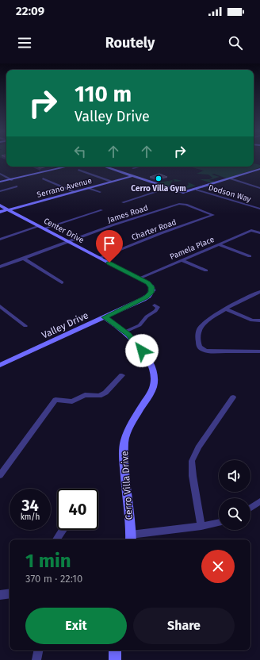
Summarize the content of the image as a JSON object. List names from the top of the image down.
{
  "streets": {
    "street": [
      "Serrano Avenue",
      "Dodson Way",
      "James Road",
      "Charter Road",
      "Center Drive",
      "Pamela Place",
      "Valley Drive",
      "Cerro Villa Drive"
    ]
  },
  "crossings": [
    ["Serrano Avenue", "Center Drive"],
    ["James Road", "Charter Road"],
    ["James Road", "Center Drive"],
    ["Charter Road", "Center Drive"],
    ["Center Drive", "Pamela Place"],
    ["Center Drive", "Valley Drive"],
    ["Valley Drive", "Cerro Villa Drive"]
  ],
  "places": ["Cerro Villa Gym"],
  "page": {
    "status": "22:09",
    "header": "Routely",
    "turn": ["110 m", "Valley Drive"],
    "speed": "34 km/h",
    "limit": "40",
    "heading": ["1 min", "370 m · 22:10"],
    "buttons": ["Exit", "Share"]
  }
}
